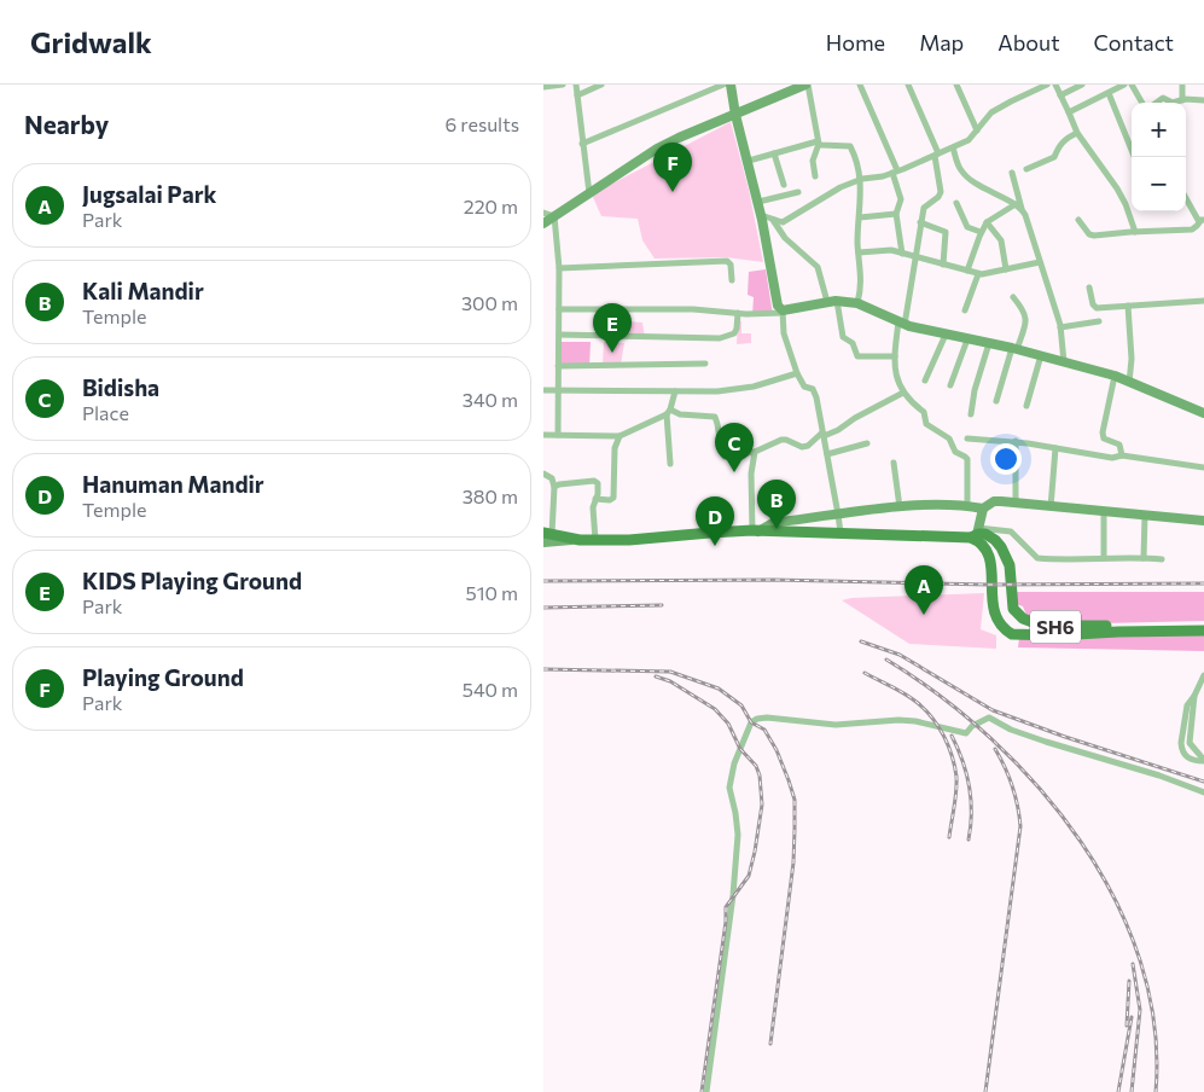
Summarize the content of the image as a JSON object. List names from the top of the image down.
{
  "streets": {
    "main road": ["SH6"]
  },
  "page": {
    "header": "Gridwalk",
    "nav": [
      "Home",
      "Map",
      "About",
      "Contact"
    ],
    "heading": ["Nearby", "6 results"],
    "map_buttons": ["+", "−"],
    "pins": [
      "F",
      "E",
      "C",
      "B",
      "D",
      "A"
    ],
    "list": [
      {
        "mark": "A",
        "name": "Jugsalai Park",
        "note": "Park",
        "value": "220 m"
      },
      {
        "mark": "B",
        "name": "Kali Mandir",
        "note": "Temple",
        "value": "300 m"
      },
      {
        "mark": "C",
        "name": "Bidisha",
        "note": "Place",
        "value": "340 m"
      },
      {
        "mark": "D",
        "name": "Hanuman Mandir",
        "note": "Temple",
        "value": "380 m"
      },
      {
        "mark": "E",
        "name": "KIDS Playing Ground",
        "note": "Park",
        "value": "510 m"
      },
      {
        "mark": "F",
        "name": "Playing Ground",
        "note": "Park",
        "value": "540 m"
      }
    ]
  }
}
